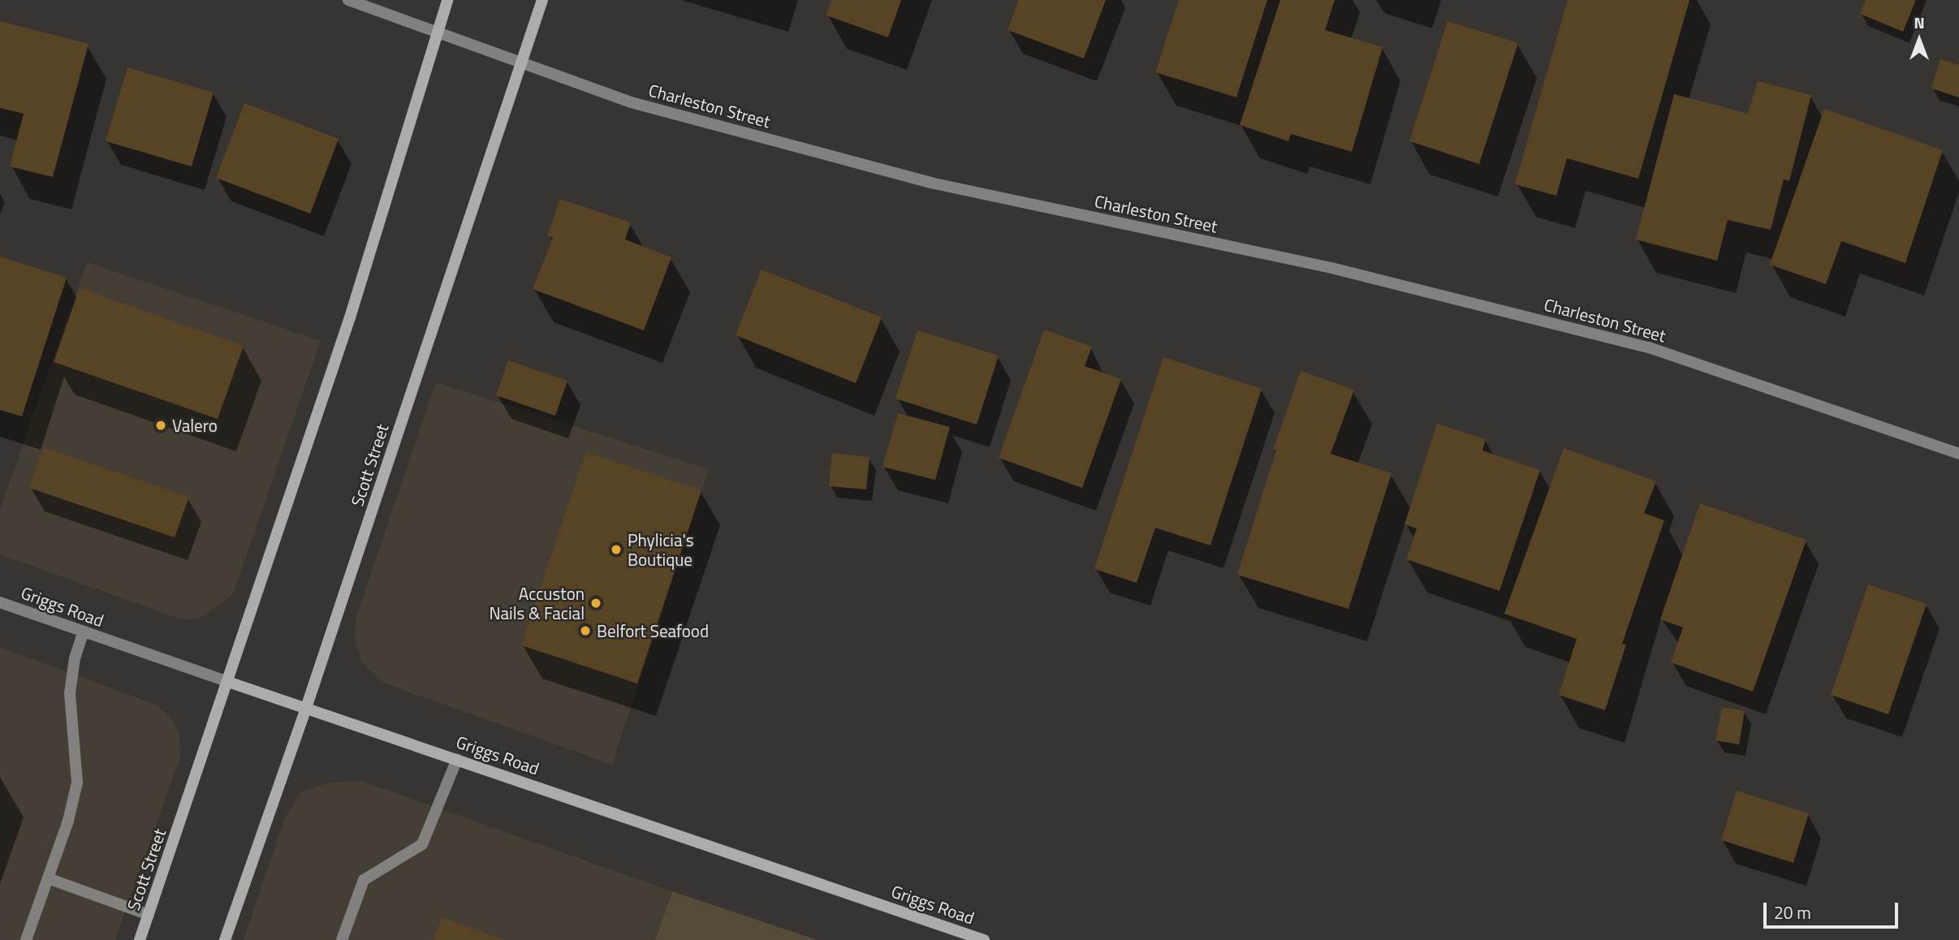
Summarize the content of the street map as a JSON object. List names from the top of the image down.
{
  "streets": {
    "main road": ["Scott Street", "Griggs Road"],
    "street": ["Charleston Street"]
  },
  "crossings": [
    ["Charleston Street", "Scott Street"],
    ["Scott Street", "Griggs Road"]
  ],
  "places": [
    "Valero",
    "Phylicia's Boutique",
    "Accuston Nails & Facial",
    "Belfort Seafood"
  ],
  "scale_bar": "20 m",
  "north": "top"
}
